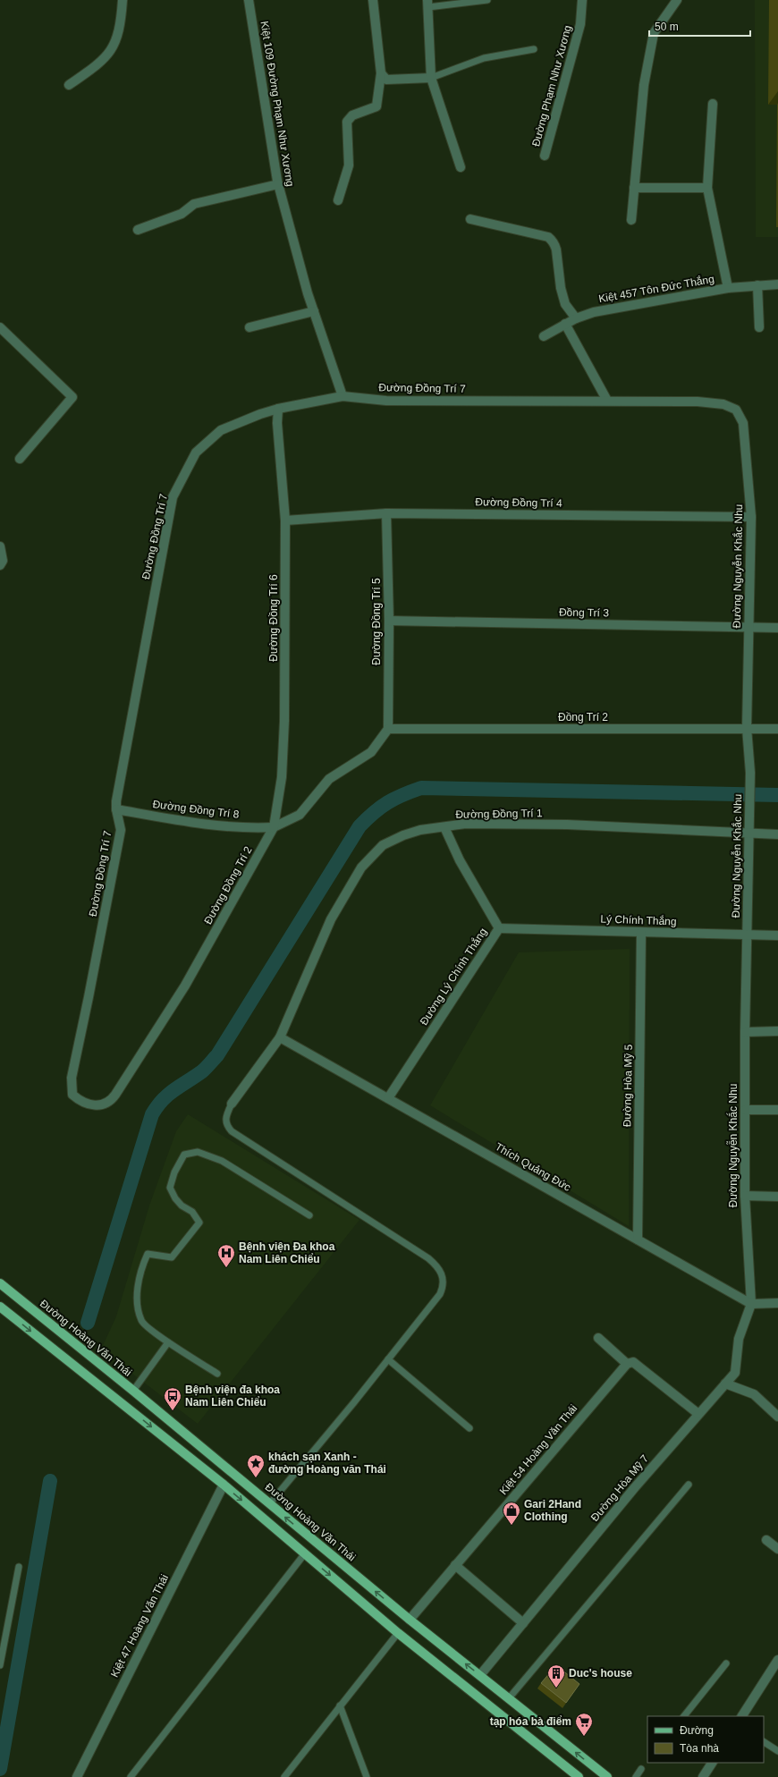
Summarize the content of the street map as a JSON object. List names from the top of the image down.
{
  "streets": {
    "main road": ["Đường Hoàng Văn Thái"],
    "street": [
      "Đường Phạm Như Xương",
      "Kiệt 109 Đường Phạm Như Xương",
      "Kiệt 457 Tôn Đức Thắng",
      "Đường Đồng Trí 7",
      "Đường Đồng Trí 4",
      "Đường Nguyễn Khắc Nhu",
      "Đồng Trí 3",
      "Đường Đồng Trí 6",
      "Đường Đồng Trí 5",
      "Đồng Trí 2",
      "Đường Đồng Trí 8",
      "Đường Đồng Trí 1",
      "Đường Đồng Trí 2",
      "Lý Chính Thắng",
      "Đường Lý Chính Thắng",
      "Đường Hòa Mỹ 5",
      "Thích Quảng Đức",
      "Kiệt 54 Hoàng Văn Thái",
      "Đường Hòa Mỹ 7",
      "Kiệt 47 Hoàng Văn Thái"
    ]
  },
  "crossings": [
    ["Kiệt 109 Đường Phạm Như Xương", "Đường Đồng Trí 7"],
    ["Đường Đồng Trí 7", "Đường Nguyễn Khắc Nhu"],
    ["Đường Đồng Trí 7", "Đường Đồng Trí 6"],
    ["Đường Đồng Trí 7", "Đường Đồng Trí 8"],
    ["Đường Đồng Trí 7", "Đường Đồng Trí 2"],
    ["Đường Đồng Trí 4", "Đường Nguyễn Khắc Nhu"],
    ["Đường Đồng Trí 4", "Đường Đồng Trí 6"],
    ["Đường Đồng Trí 4", "Đường Đồng Trí 5"],
    ["Đường Nguyễn Khắc Nhu", "Đồng Trí 3"],
    ["Đường Nguyễn Khắc Nhu", "Đồng Trí 2"],
    ["Đường Nguyễn Khắc Nhu", "Đường Đồng Trí 1"],
    ["Đường Nguyễn Khắc Nhu", "Lý Chính Thắng"],
    ["Đường Nguyễn Khắc Nhu", "Thích Quảng Đức"],
    ["Đường Nguyễn Khắc Nhu", "Đường Hòa Mỹ 7"],
    ["Đồng Trí 3", "Đường Đồng Trí 5"],
    ["Đường Đồng Trí 6", "Đường Đồng Trí 8"],
    ["Đường Đồng Trí 6", "Đường Đồng Trí 2"],
    ["Đường Đồng Trí 5", "Đồng Trí 2"],
    ["Đường Đồng Trí 8", "Đường Đồng Trí 2"],
    ["Đường Đồng Trí 1", "Đường Lý Chính Thắng"],
    ["Đường Đồng Trí 1", "Thích Quảng Đức"],
    ["Lý Chính Thắng", "Đường Lý Chính Thắng"],
    ["Lý Chính Thắng", "Đường Hòa Mỹ 5"],
    ["Đường Lý Chính Thắng", "Thích Quảng Đức"],
    ["Đường Hòa Mỹ 5", "Thích Quảng Đức"],
    ["Thích Quảng Đức", "Đường Hòa Mỹ 7"],
    ["Đường Hoàng Văn Thái", "Kiệt 54 Hoàng Văn Thái"],
    ["Đường Hoàng Văn Thái", "Đường Hòa Mỹ 7"]
  ],
  "places": {
    "hospital": ["Bệnh viện Đa khoa Nam Liên Chiểu"],
    "bus stop": ["Bệnh viện đa khoa Nam Liên Chiểu"],
    "place": ["khách sạn Xanh - đường Hoàng văn Thái"],
    "shop": ["Gari 2Hand Clothing"],
    "building": ["Duc's house"],
    "supermarket": ["tạp hóa bà điểm"]
  },
  "legend": ["Đường", "Tòa nhà"],
  "scale_bar": "50 m"
}
